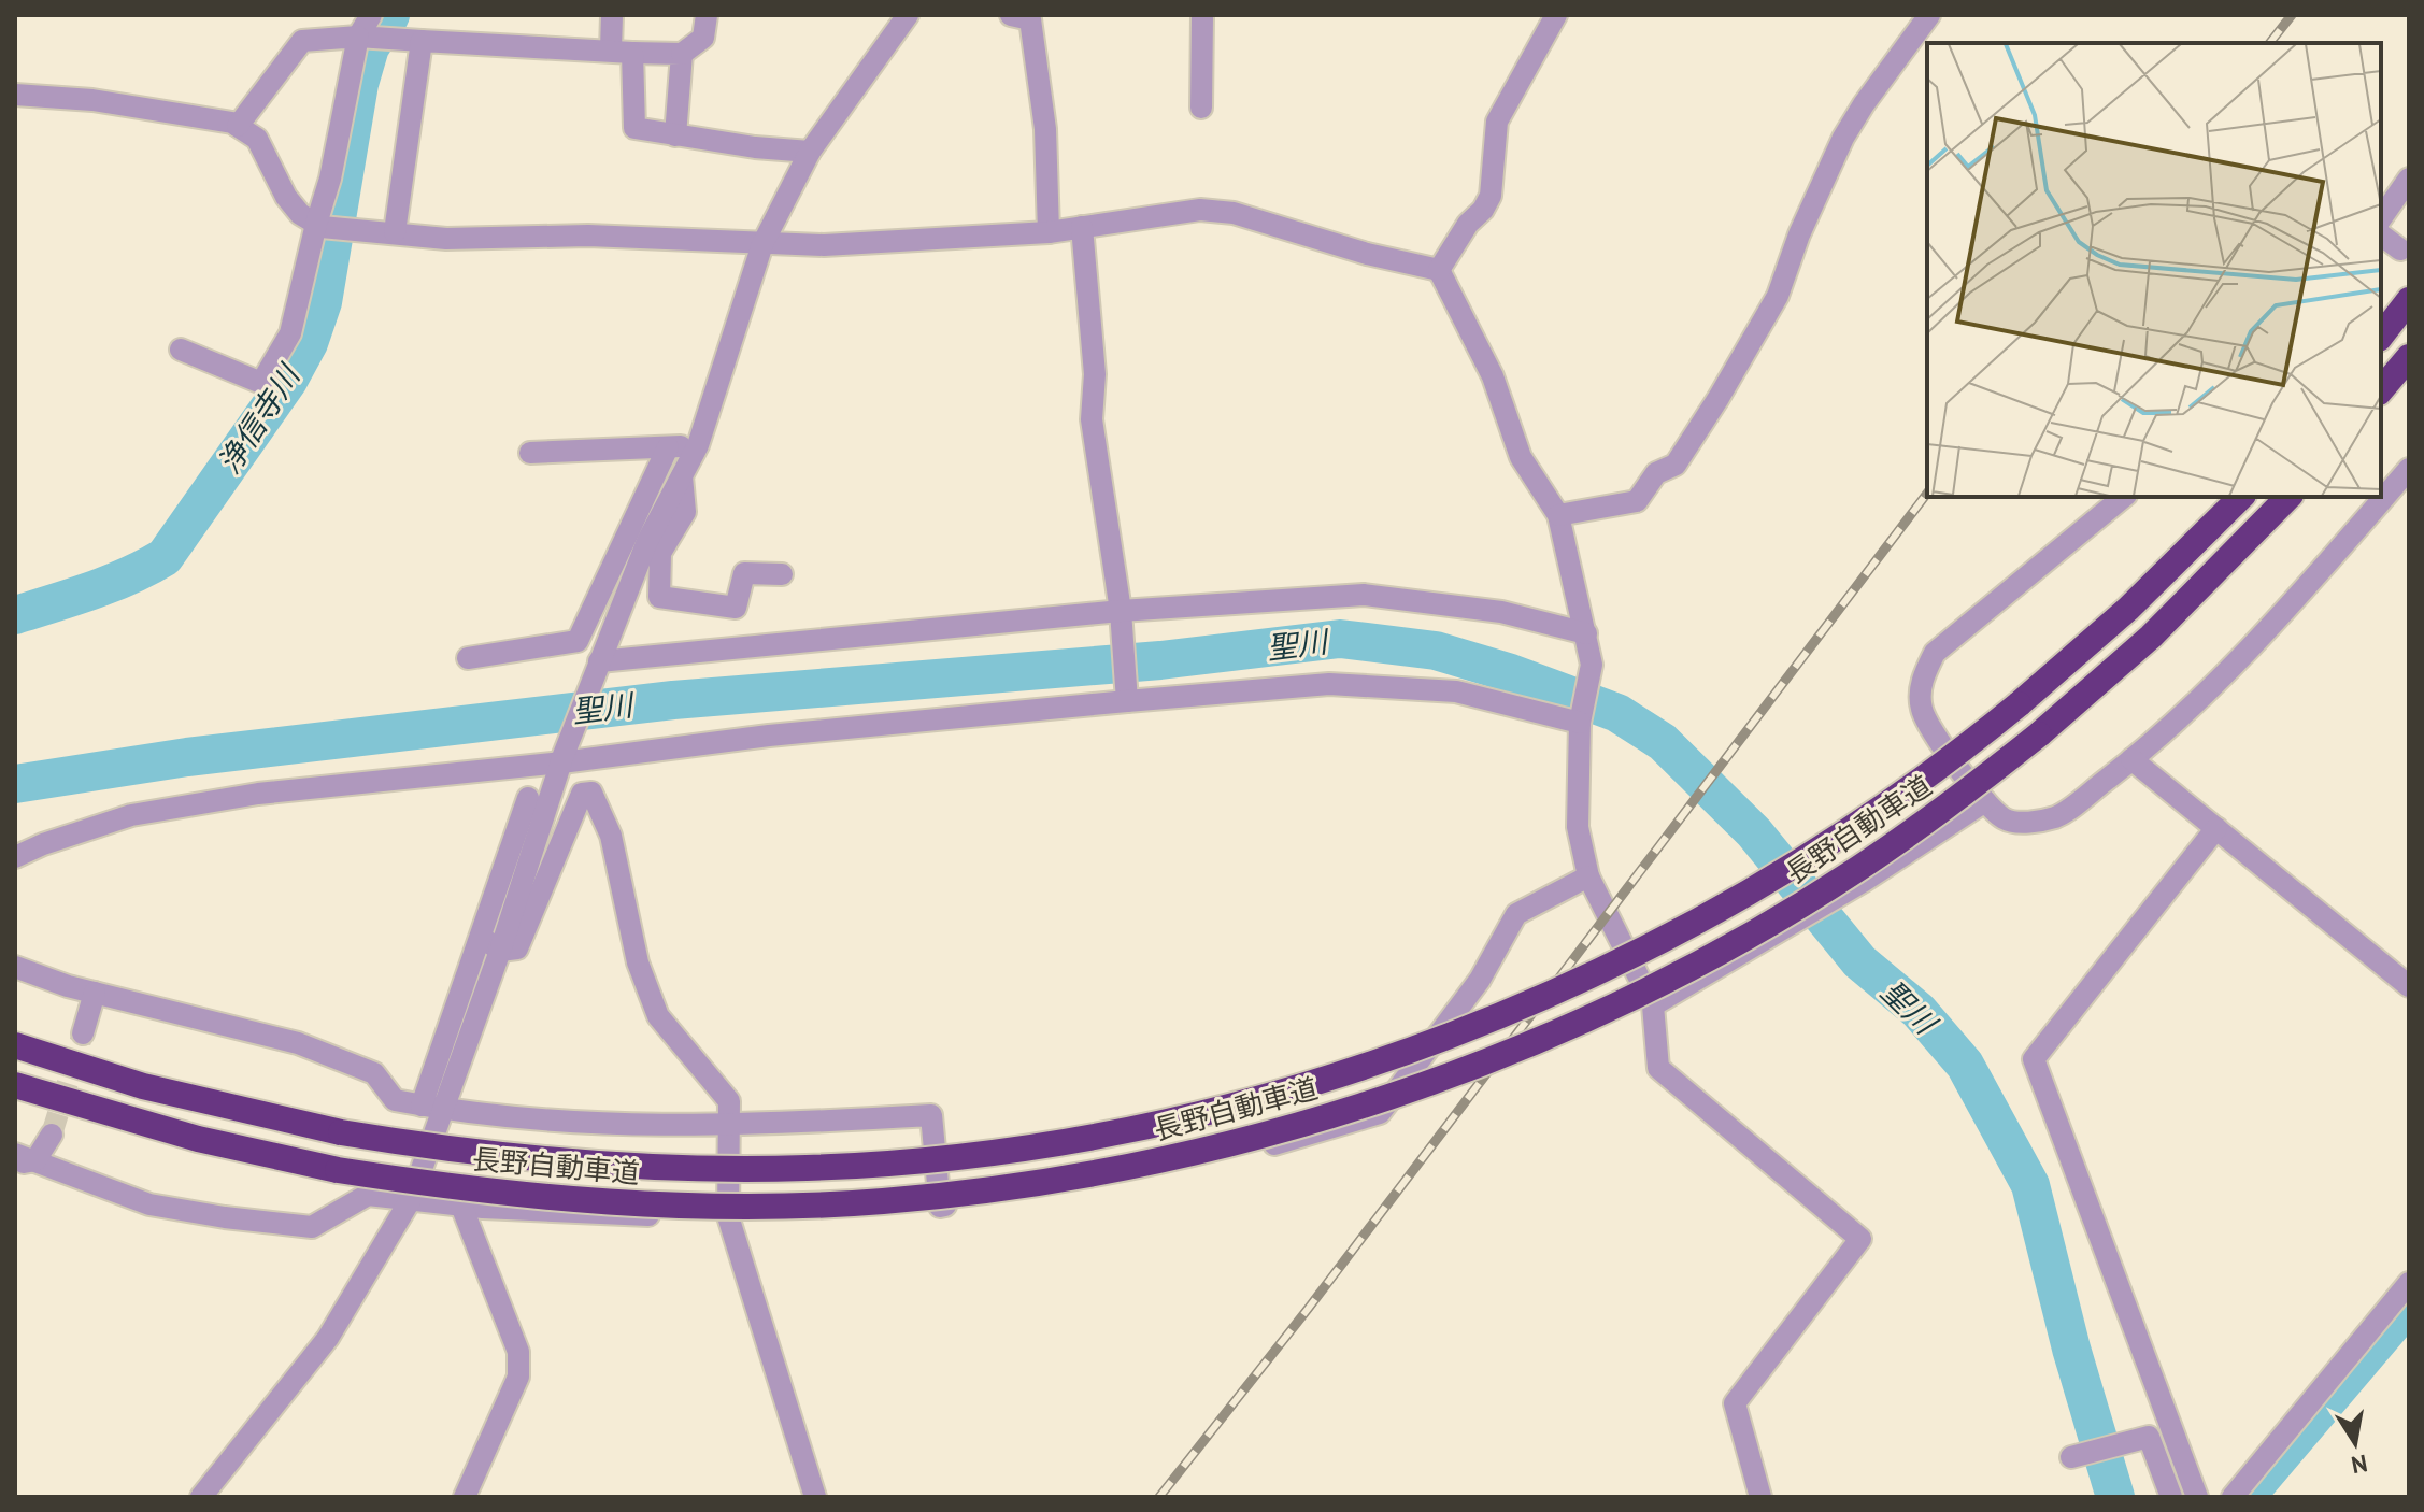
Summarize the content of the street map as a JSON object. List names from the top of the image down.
{
  "streets": {
    "highway": ["長野自動車道"]
  },
  "water": ["浄信寺川", "聖川"],
  "north": "bottom"
}
